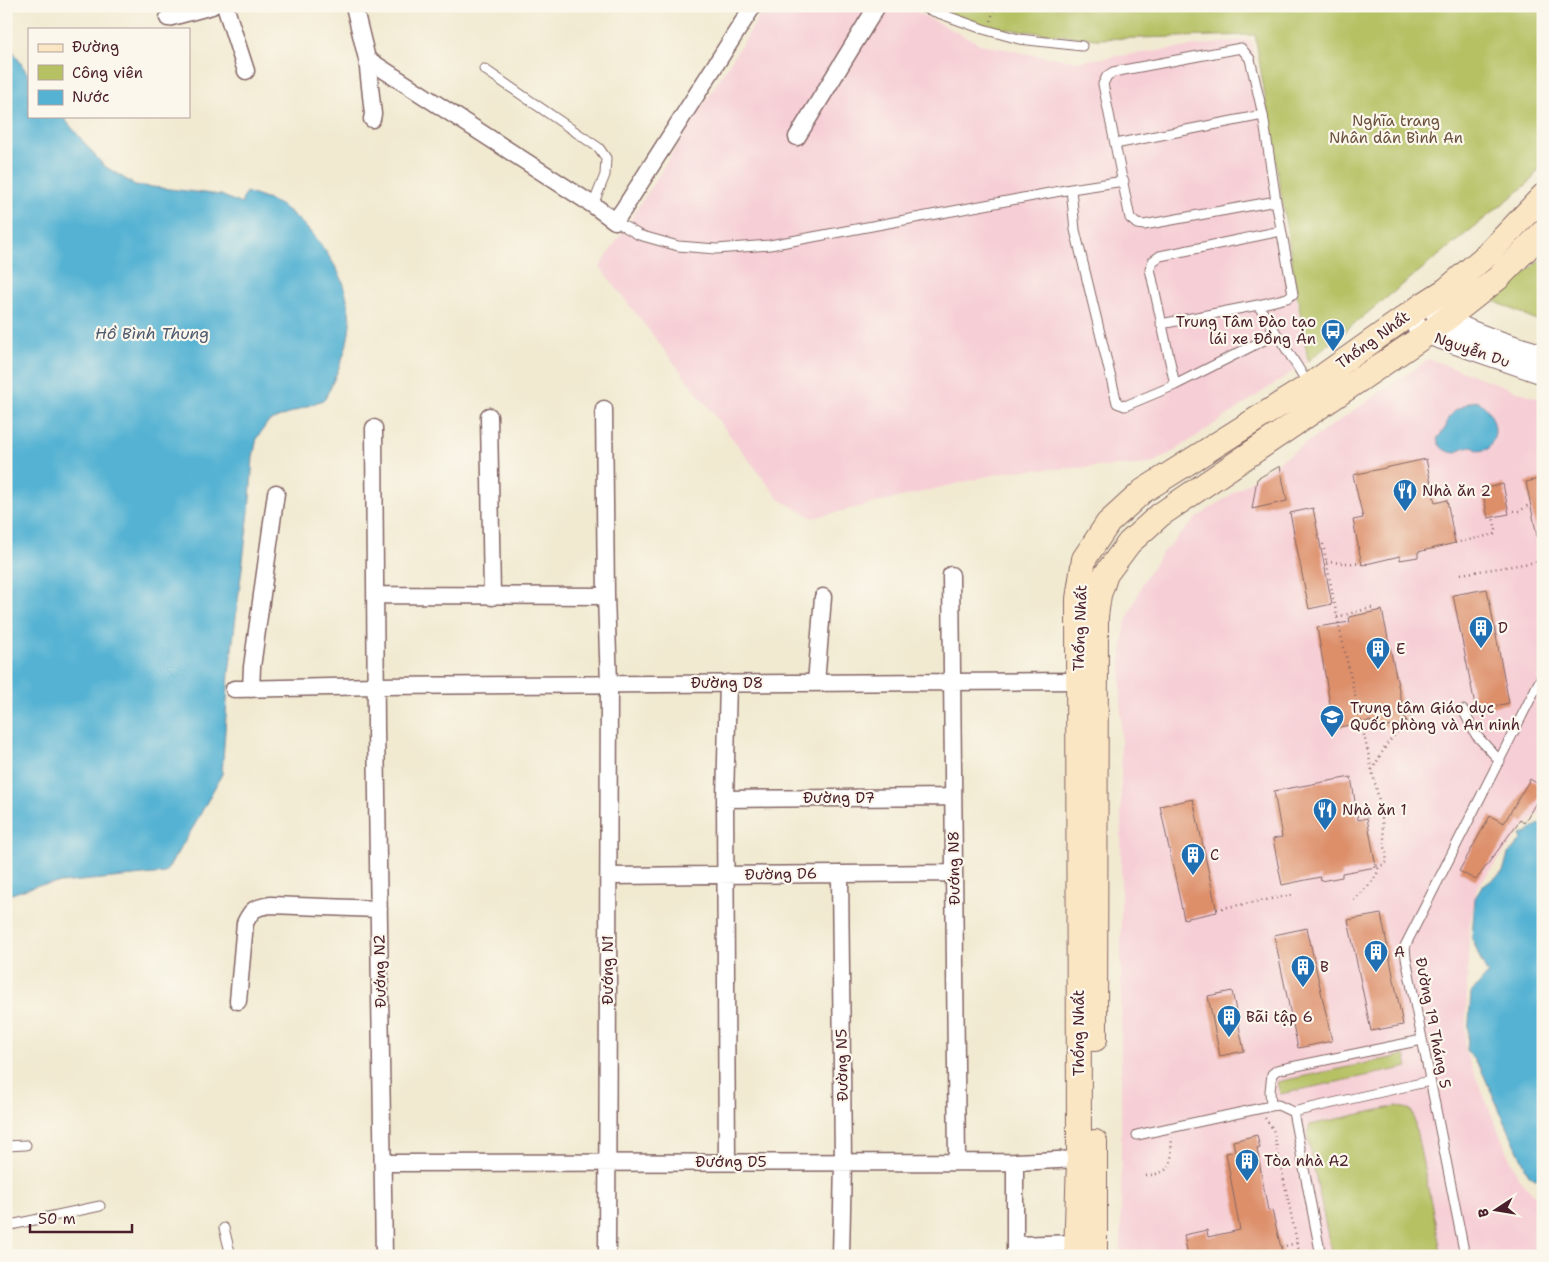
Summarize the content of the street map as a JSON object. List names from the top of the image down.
{
  "streets": {
    "main road": ["Thống Nhất"],
    "street": [
      "Nguyễn Du",
      "Đường D8",
      "Đường D7",
      "Đướng N8",
      "Đường D6",
      "Đướng N1",
      "Đướng N2",
      "Đường N5",
      "Đướng D5"
    ],
    "lane": ["Đường 19 Tháng 5"]
  },
  "crossings": [
    ["Thống Nhất", "Nguyễn Du"],
    ["Thống Nhất", "Đường D8"],
    ["Thống Nhất", "Đướng D5"],
    ["Đường D8", "Đướng N8"],
    ["Đường D8", "Đướng N1"],
    ["Đường D8", "Đướng N2"],
    ["Đường D7", "Đướng N8"],
    ["Đướng N8", "Đường D6"],
    ["Đướng N8", "Đướng D5"],
    ["Đường D6", "Đướng N1"],
    ["Đường D6", "Đường N5"],
    ["Đướng N1", "Đướng D5"],
    ["Đướng N2", "Đướng D5"],
    ["Đường N5", "Đướng D5"]
  ],
  "water": ["Hồ Bình Thung"],
  "parks": ["Nghĩa trang Nhân dân Bình An"],
  "places": {
    "bus stop": ["Trung Tâm Đào tạo lái xe Đồng An"],
    "restaurant": ["Nhà ăn 2", "Nhà ăn 1"],
    "building": [
      "D",
      "E",
      "C",
      "A",
      "B",
      "Bãi tập 6",
      "Tòa nhà A2"
    ],
    "school or university": ["Trung tâm Giáo dục Quốc phòng và An ninh"]
  },
  "legend": ["Đường", "Công viên", "Nước"],
  "scale_bar": "50 m",
  "north": "left"
}
